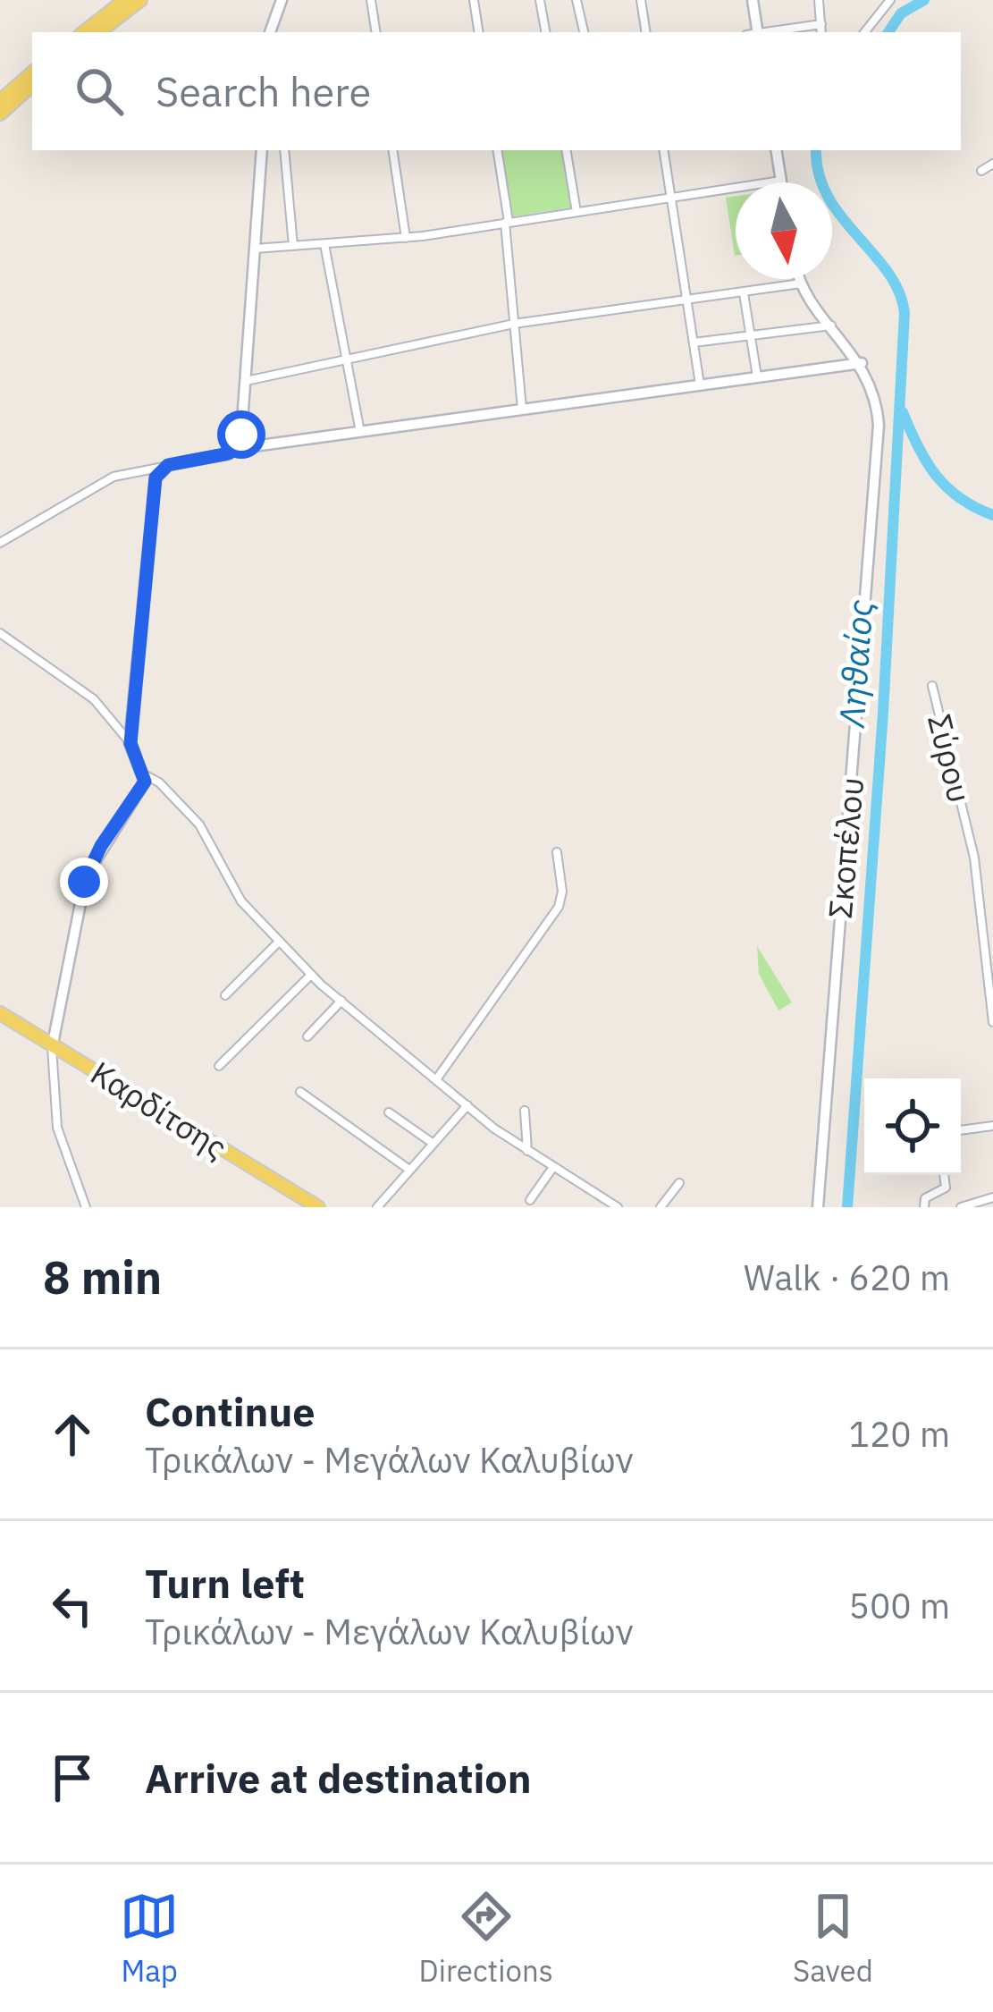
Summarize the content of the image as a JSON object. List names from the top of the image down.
{
  "streets": {
    "main road": ["Καρδίτσης"],
    "street": ["Σύρου", "Σκοπέλου"]
  },
  "water": ["Ληθαίος"],
  "north": "bottom",
  "page": {
    "search": "Search here",
    "heading": ["8 min", "Walk · 620 m"],
    "list": [
      ["Continue", "Τρικάλων - Μεγάλων Καλυβίων", "120 m"],
      ["Turn left", "Τρικάλων - Μεγάλων Καλυβίων", "500 m"],
      "Arrive at destination"
    ],
    "nav": ["Map", "Directions", "Saved"]
  }
}
